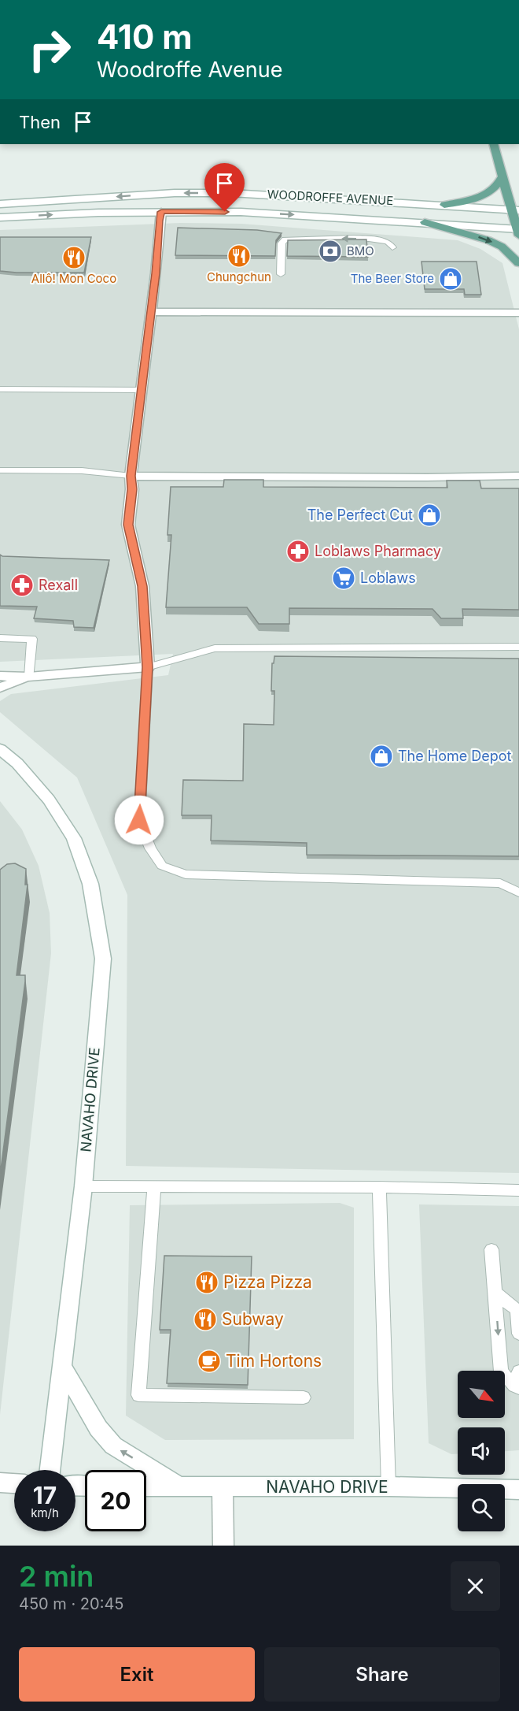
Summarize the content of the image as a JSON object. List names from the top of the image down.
{
  "streets": {
    "street": ["WOODROFFE AVENUE", "NAVAHO DRIVE"]
  },
  "places": {
    "bank": ["BMO"],
    "restaurant": [
      "Chungchun",
      "Allô! Mon Coco",
      "Pizza Pizza",
      "Subway"
    ],
    "shop": ["The Beer Store", "The Perfect Cut", "The Home Depot"],
    "pharmacy": ["Loblaws Pharmacy", "Rexall"],
    "supermarket": ["Loblaws"],
    "cafe": ["Tim Hortons"]
  },
  "north": "bottom right",
  "page": {
    "turn": ["410 m", "Woodroffe Avenue"],
    "then": "Then",
    "speed": "17 km/h",
    "limit": "20",
    "heading": ["2 min", "450 m · 20:45"],
    "buttons": ["Exit", "Share"]
  }
}
